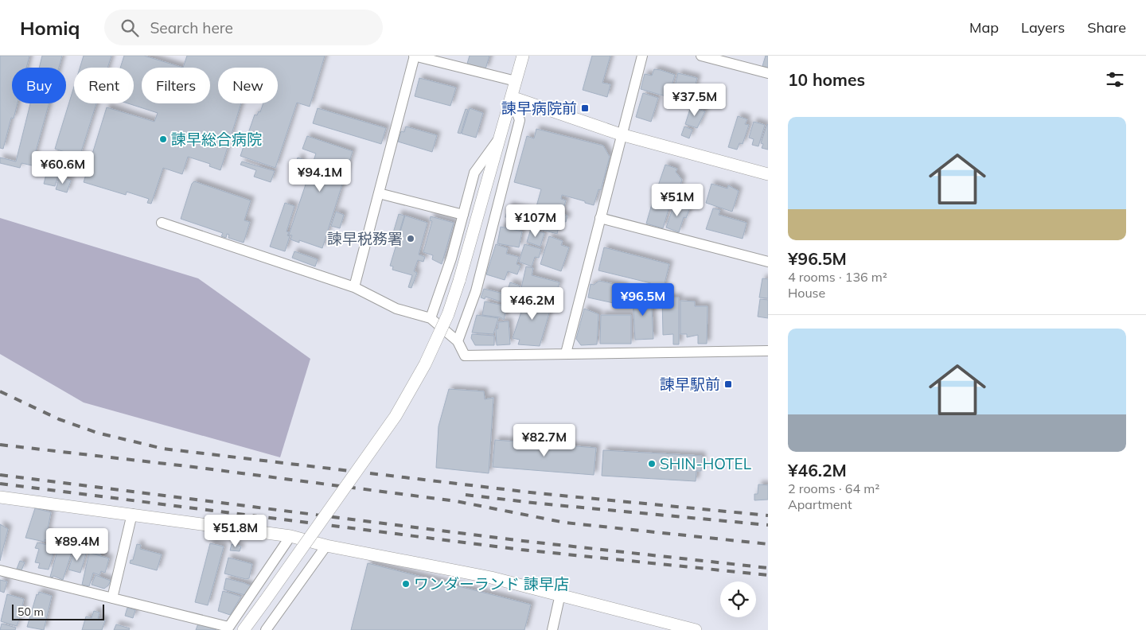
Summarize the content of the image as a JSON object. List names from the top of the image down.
{
  "places": {
    "transit": ["諫早病院前", "諫早駅前"],
    "other": [
      "諫早総合病院",
      "諫早税務署",
      "SHIN-HOTEL",
      "ワンダーランド 諫早店"
    ]
  },
  "scale_bar": "50 m",
  "page": {
    "header": "Homiq",
    "search": "Search here",
    "nav": ["Map", "Layers", "Share"],
    "heading": "10 homes",
    "chip": [
      "Buy",
      "Rent",
      "Filters",
      "New"
    ],
    "price": [
      "¥37.5M",
      "¥60.6M",
      "¥94.1M",
      "¥51M",
      "¥107M",
      "¥96.5M",
      "¥46.2M",
      "¥82.7M",
      "¥51.8M",
      "¥89.4M"
    ],
    "list": [
      {
        "name": "¥96.5M",
        "note": "4 rooms · 136 m² · House"
      },
      {
        "name": "¥46.2M",
        "note": "2 rooms · 64 m² · Apartment"
      }
    ],
    "scale": "50 m"
  }
}
